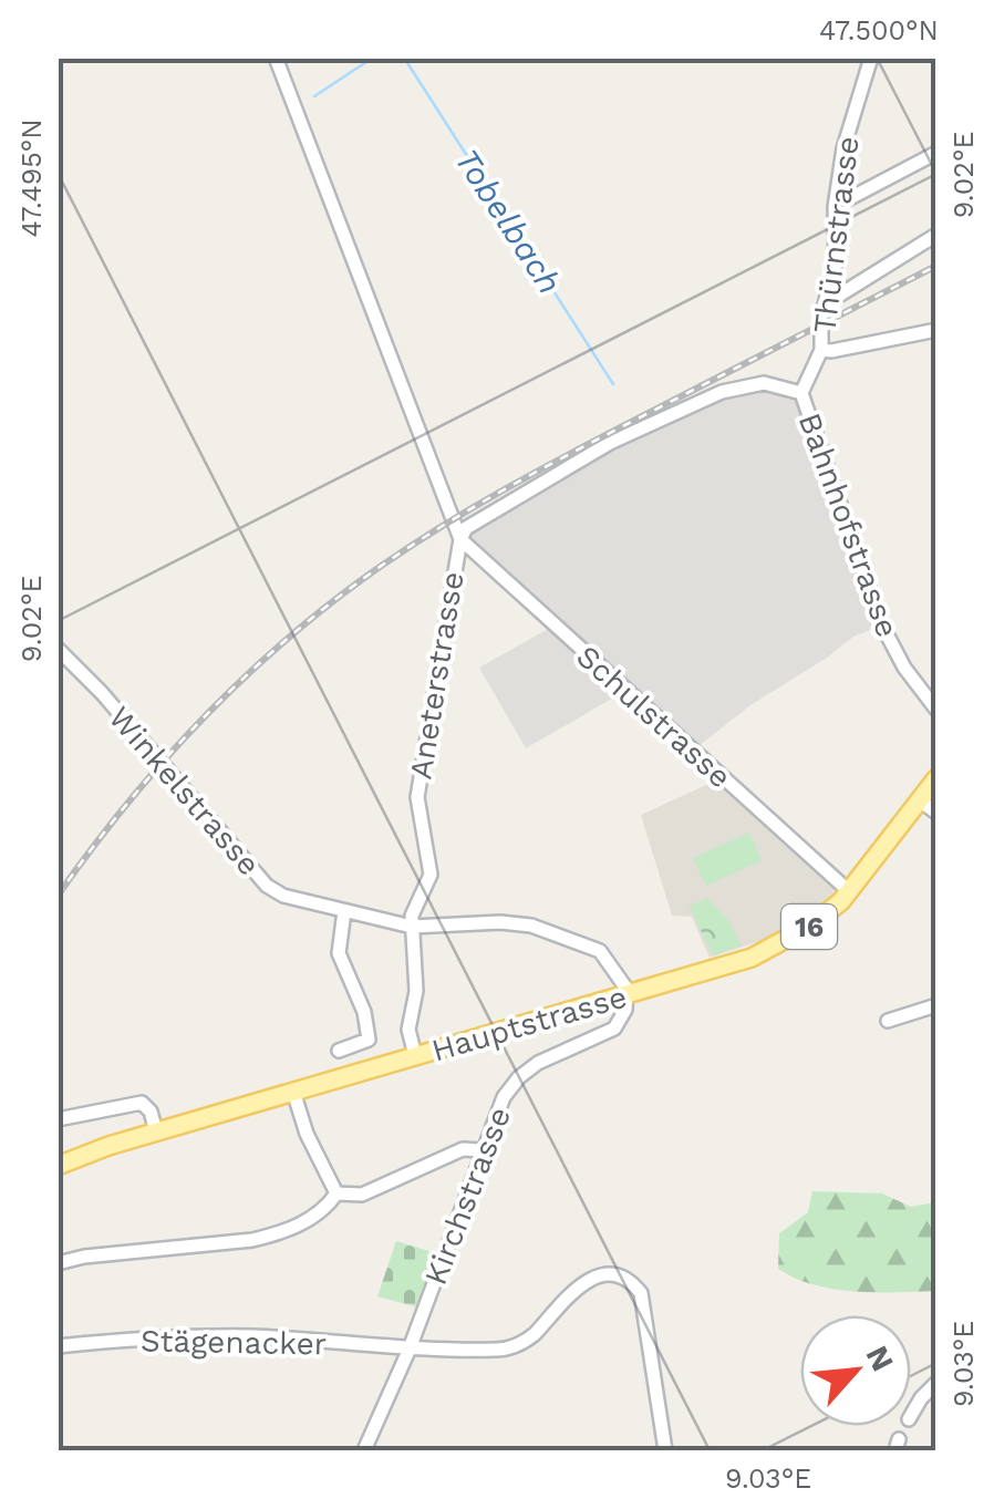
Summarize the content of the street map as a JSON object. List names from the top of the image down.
{
  "streets": {
    "main road": ["16", "Hauptstrasse"],
    "street": [
      "Thürnstrasse",
      "Bahnhofstrasse",
      "Aneterstrasse",
      "Schulstrasse",
      "Winkelstrasse",
      "Kirchstrasse",
      "Stägenacker"
    ]
  },
  "crossings": [
    ["Thürnstrasse", "Bahnhofstrasse"],
    ["Bahnhofstrasse", "Aneterstrasse"],
    ["Bahnhofstrasse", "Schulstrasse"],
    ["Aneterstrasse", "Schulstrasse"],
    ["Aneterstrasse", "Winkelstrasse"],
    ["Aneterstrasse", "Hauptstrasse"],
    ["Schulstrasse", "Hauptstrasse"],
    ["Winkelstrasse", "Hauptstrasse"],
    ["Winkelstrasse", "Kirchstrasse"],
    ["Hauptstrasse", "Kirchstrasse"],
    ["Kirchstrasse", "Stägenacker"]
  ],
  "water": ["Tobelbach"],
  "north": "top right",
  "coordinates": [
    "47.500°N",
    "9.02°E",
    "47.495°N",
    "9.03°E"
  ]
}
